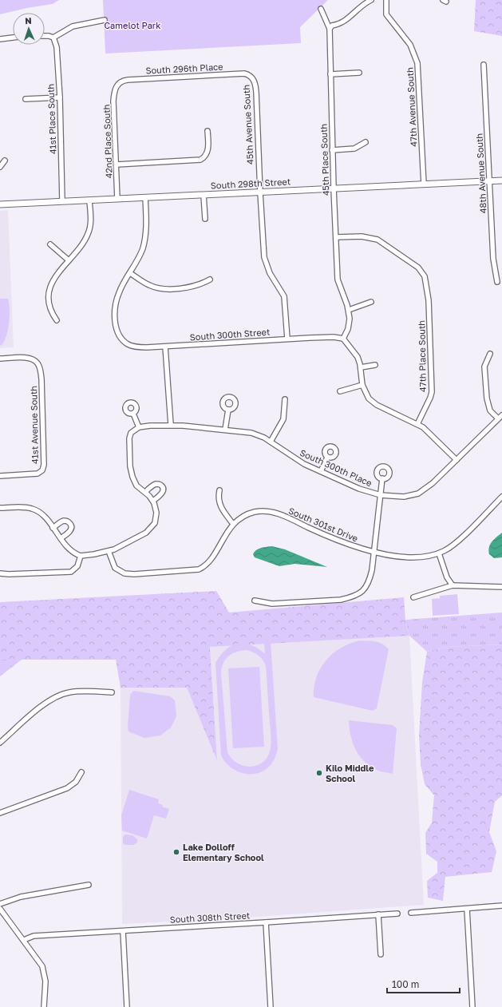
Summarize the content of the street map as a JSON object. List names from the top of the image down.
{
  "streets": {
    "street": [
      "South 296th Place",
      "47th Avenue South",
      "41st Place South",
      "45th Avenue South",
      "42nd Place South",
      "45th Place South",
      "48th Avenue South",
      "South 298th Street",
      "South 300th Street",
      "47th Place South",
      "41st Avenue South",
      "South 300th Place",
      "South 301st Drive",
      "South 308th Street"
    ]
  },
  "crossings": [
    ["South 296th Place", "45th Avenue South"],
    ["South 296th Place", "42nd Place South"],
    ["47th Avenue South", "South 298th Street"],
    ["41st Place South", "South 298th Street"],
    ["45th Avenue South", "South 298th Street"],
    ["45th Avenue South", "South 300th Street"],
    ["42nd Place South", "South 298th Street"],
    ["45th Place South", "South 298th Street"],
    ["45th Place South", "South 300th Street"],
    ["45th Place South", "47th Place South"],
    ["48th Avenue South", "South 298th Street"]
  ],
  "parks": ["Camelot Park"],
  "places": ["Kilo Middle School", "Lake Dolloff Elementary School"],
  "scale_bar": "100 m",
  "north": "top"
}
